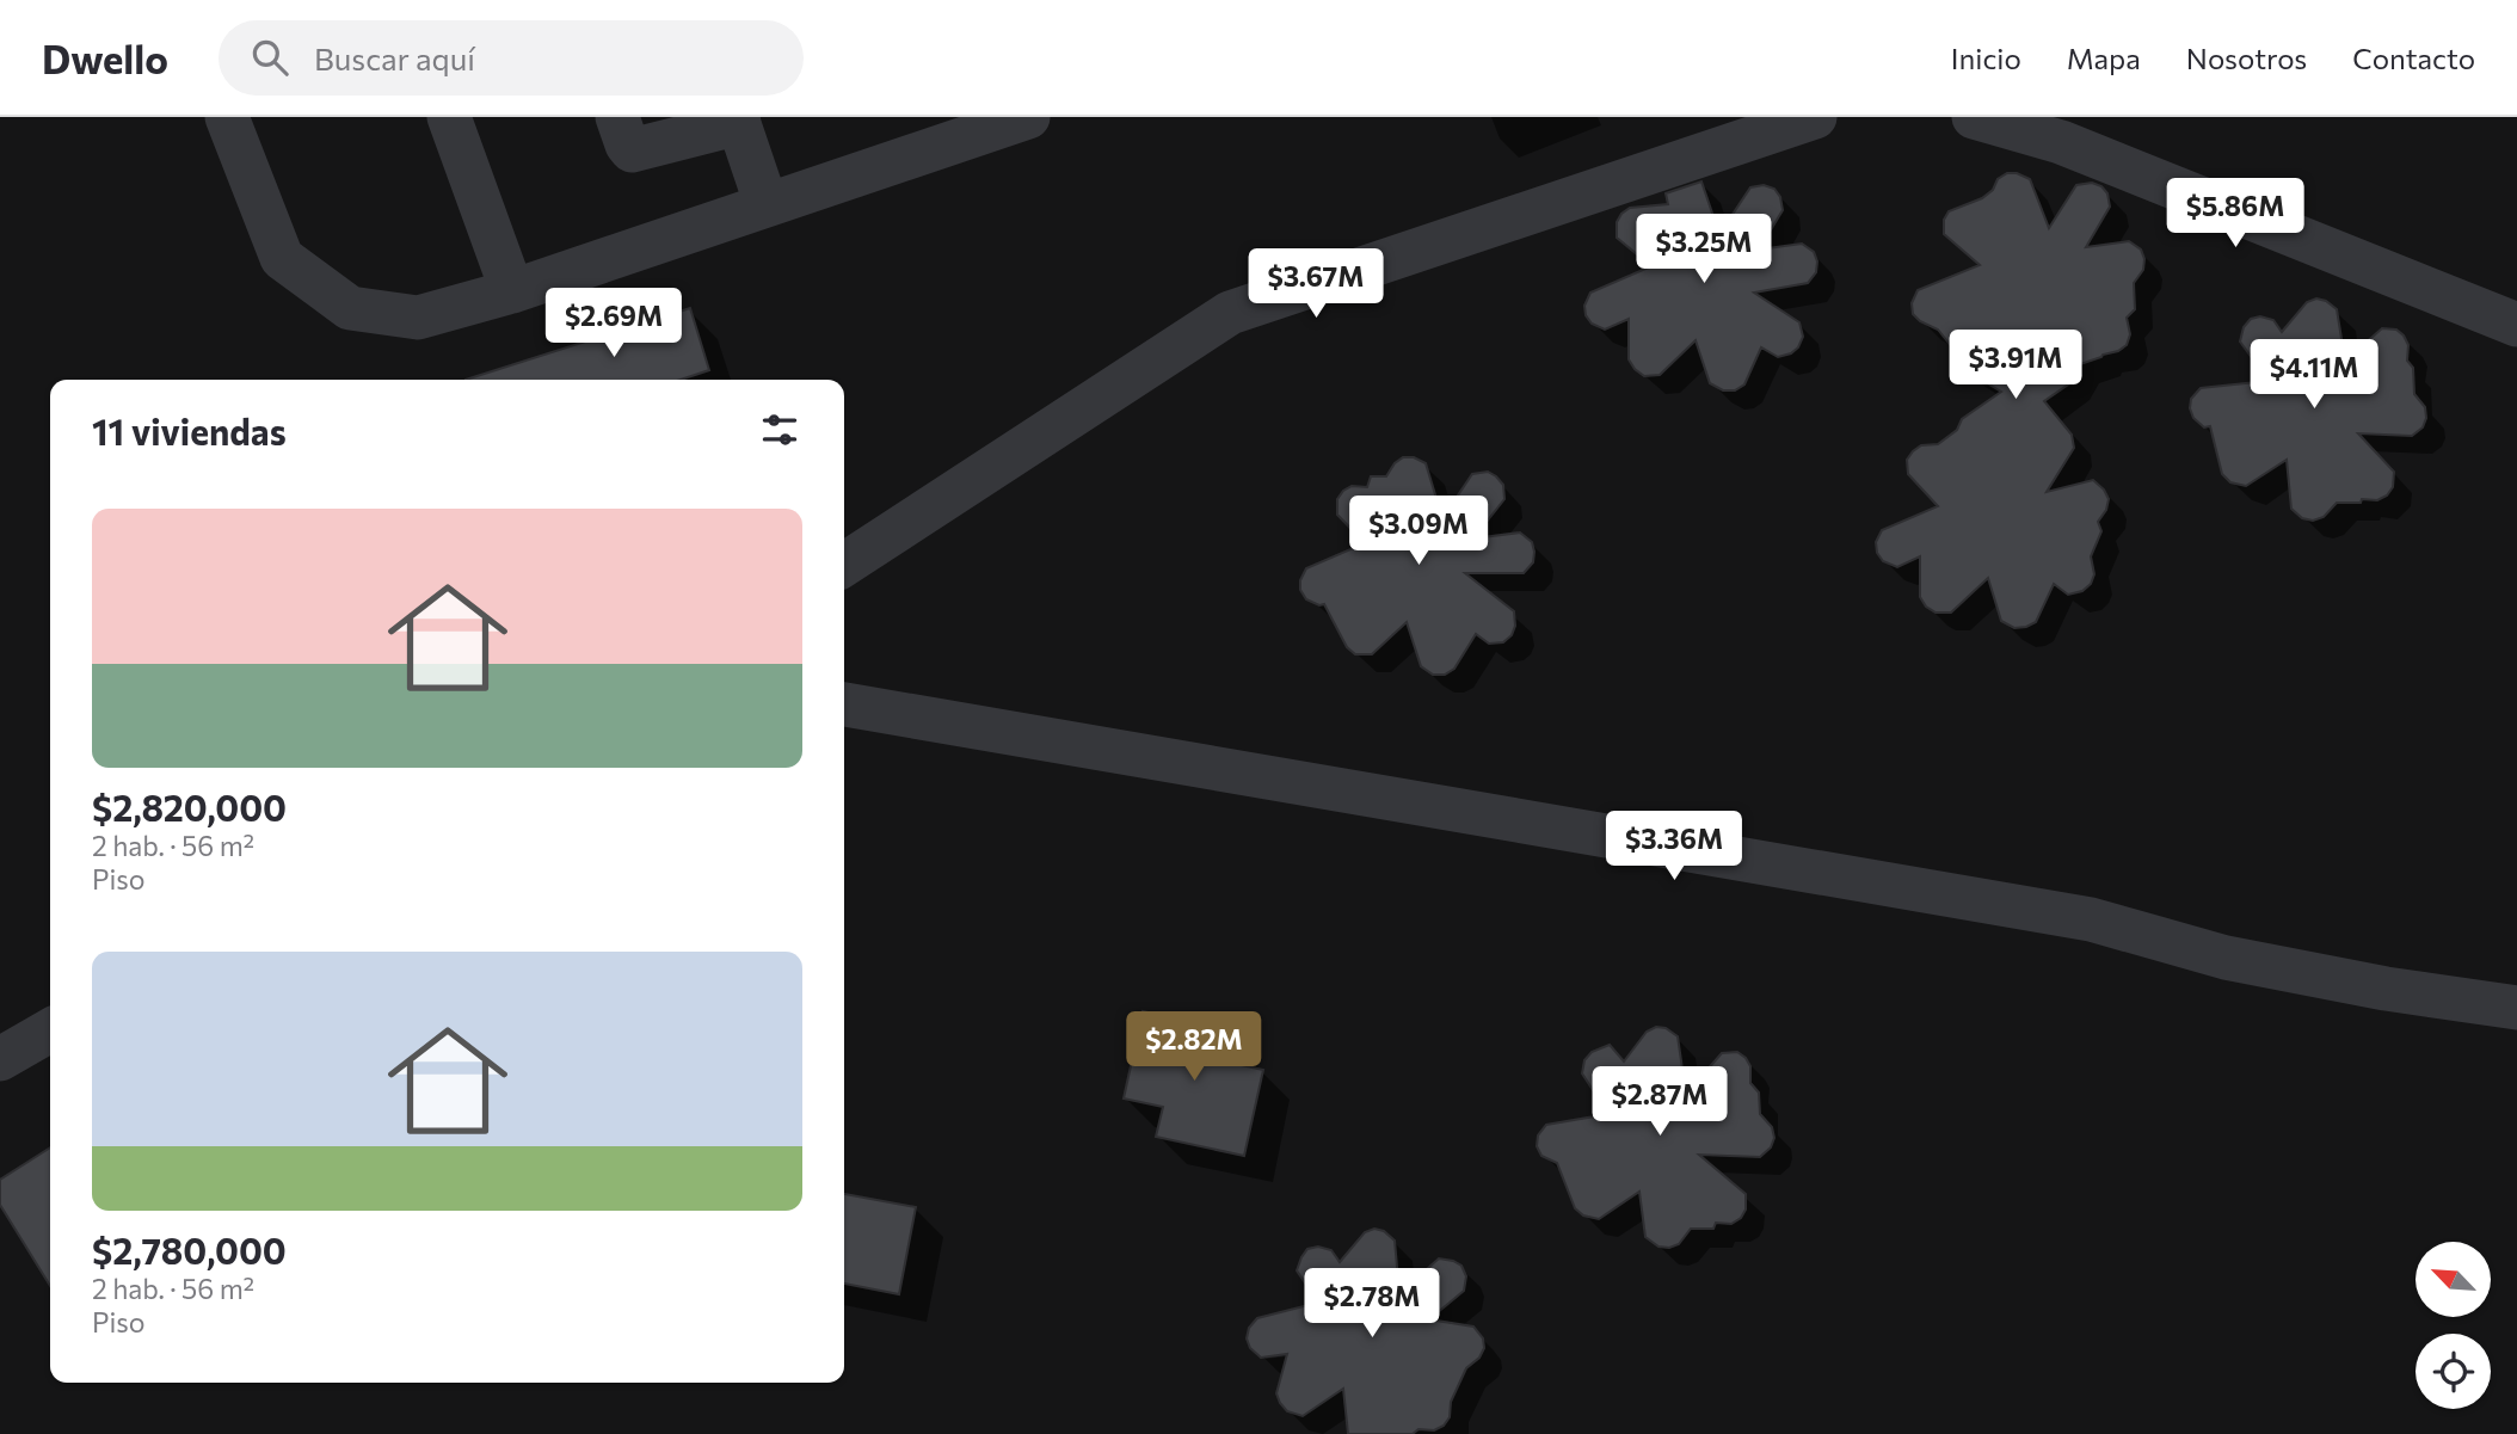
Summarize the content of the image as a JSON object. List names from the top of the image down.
{
  "north": "top left",
  "page": {
    "header": "Dwello",
    "search": "Buscar aquí",
    "nav": [
      "Inicio",
      "Mapa",
      "Nosotros",
      "Contacto"
    ],
    "price": [
      "$5.86M",
      "$3.25M",
      "$3.67M",
      "$2.69M",
      "$3.91M",
      "$4.11M",
      "$3.09M",
      "$3.36M",
      "$2.82M",
      "$2.87M",
      "$2.78M"
    ],
    "heading": "11 viviendas",
    "list": [
      {
        "name": "$2,820,000",
        "note": "2 hab. · 56 m² · Piso"
      },
      {
        "name": "$2,780,000",
        "note": "2 hab. · 56 m² · Piso"
      }
    ]
  }
}
